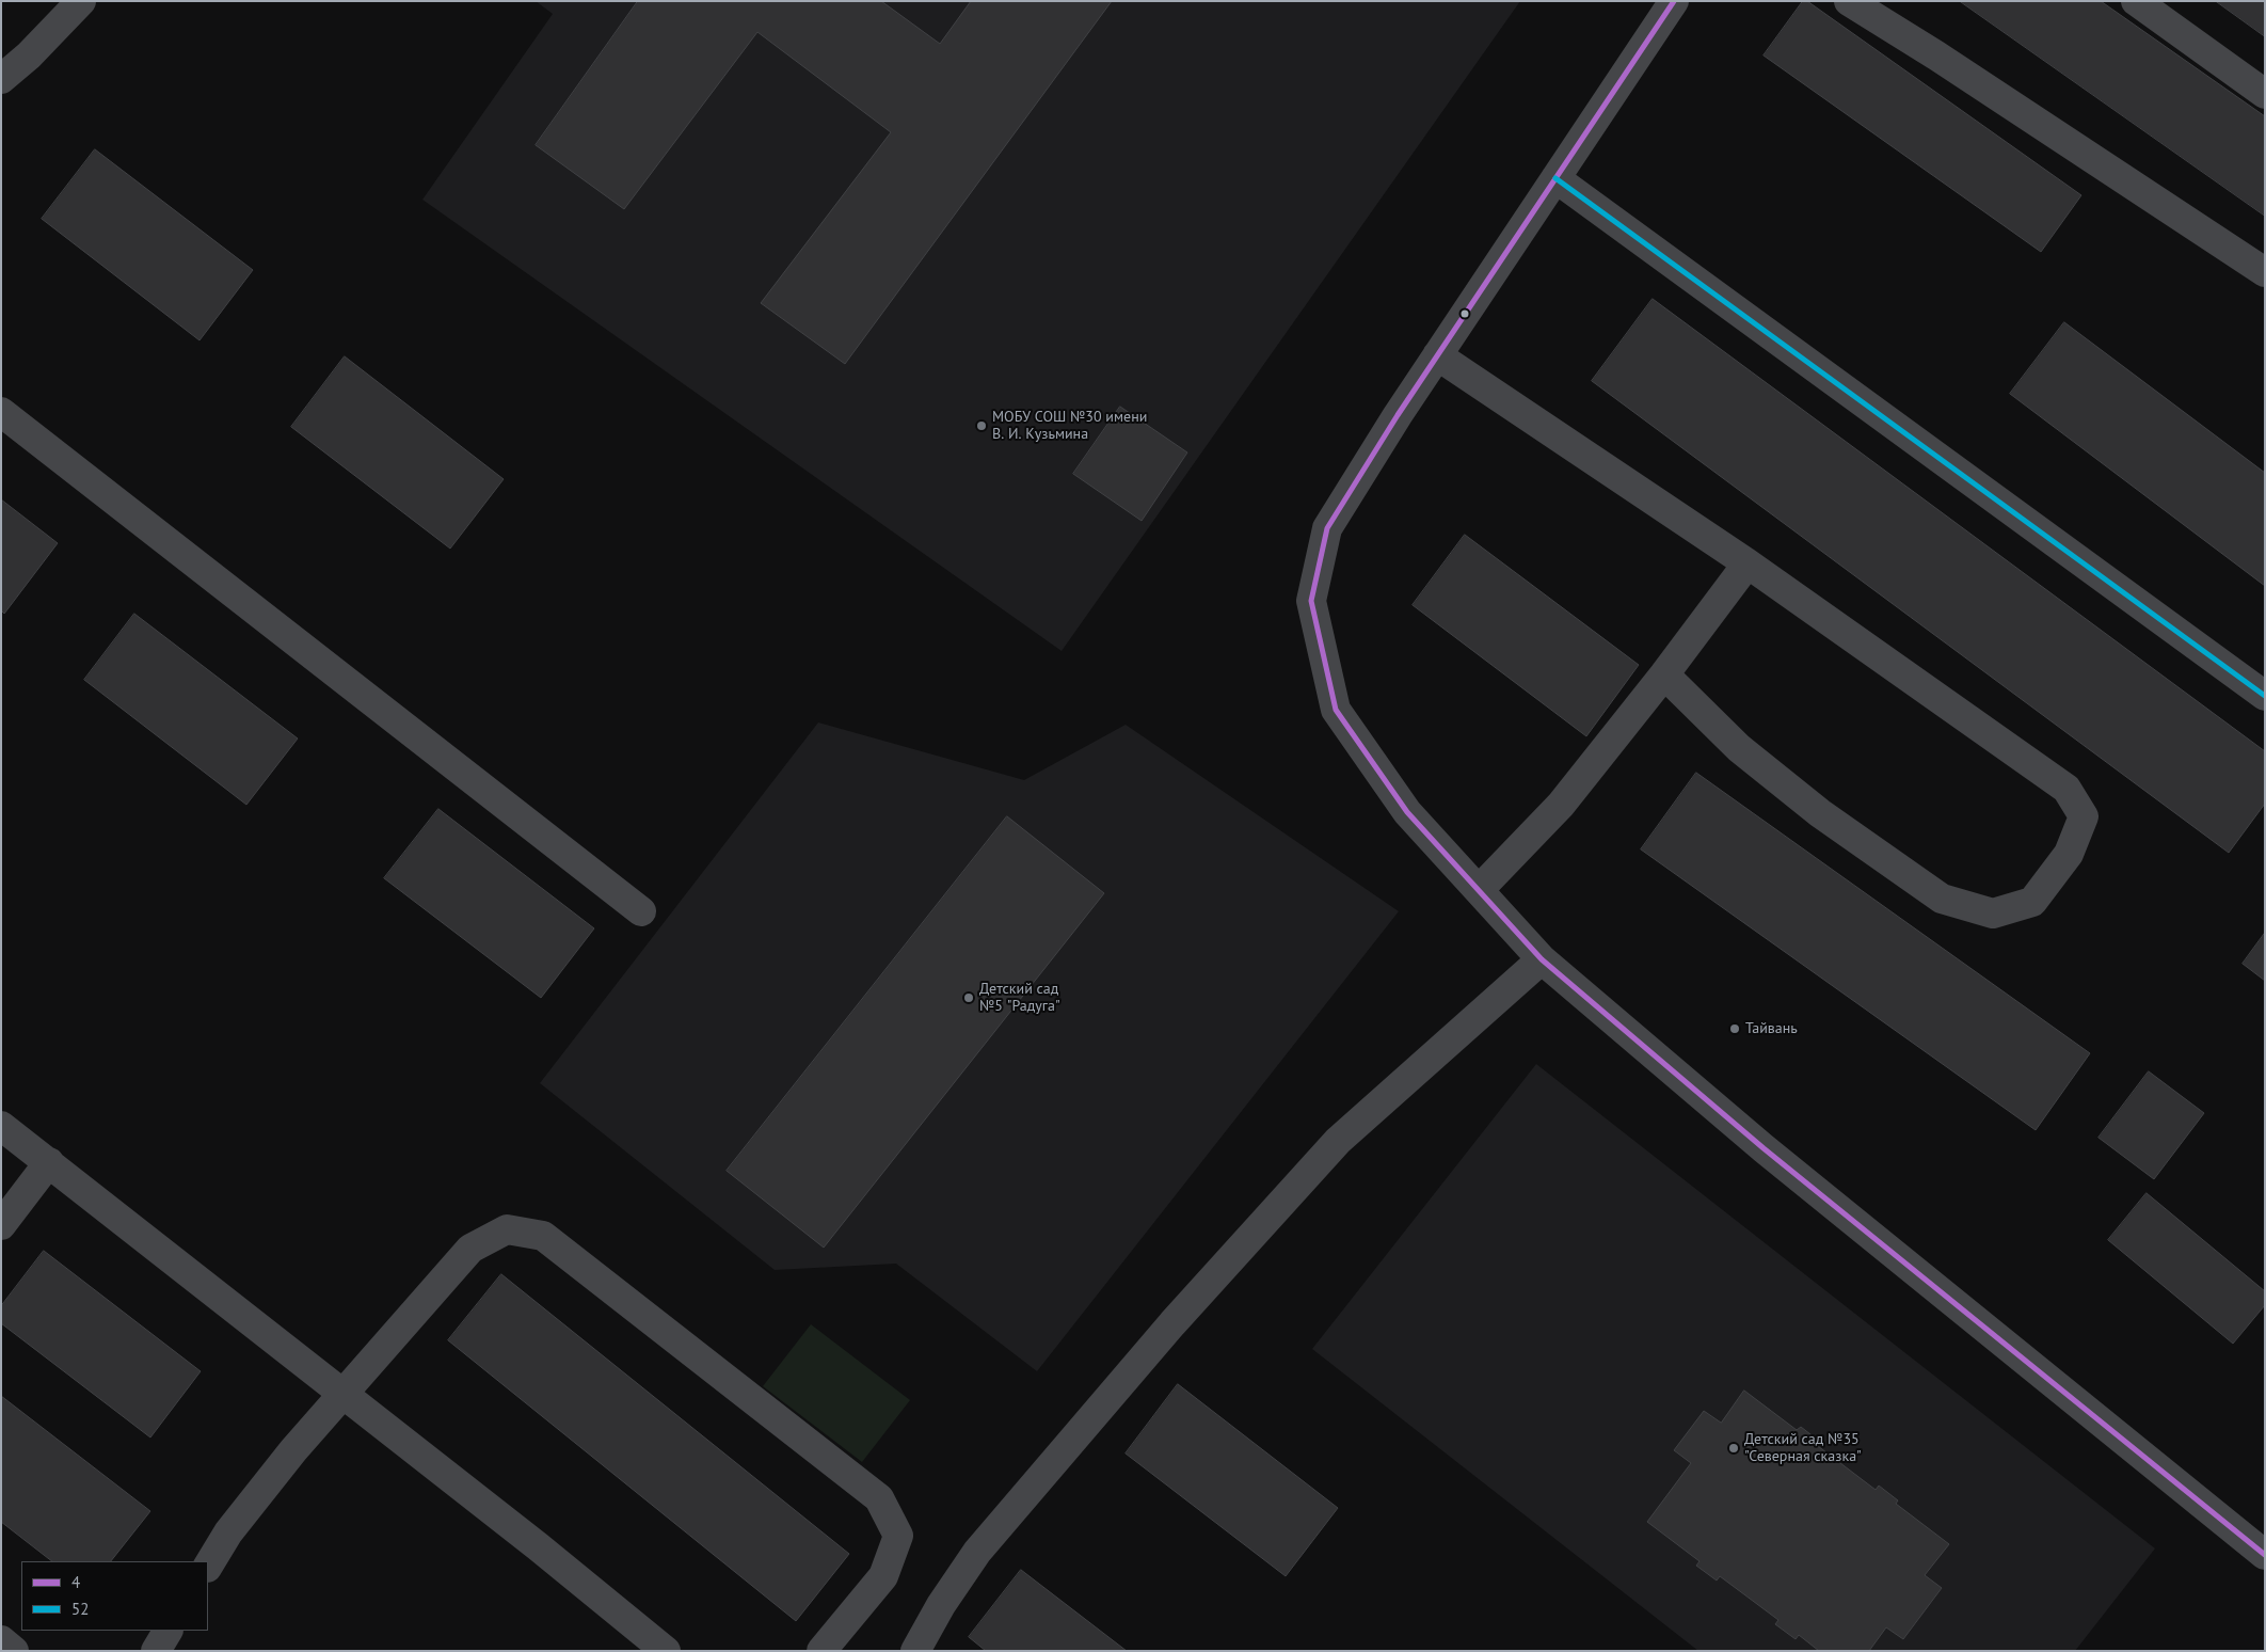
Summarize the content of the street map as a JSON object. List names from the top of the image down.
{
  "places": [
    "МОБУ СОШ №30 имени В. И. Кузьмина",
    "Детский сад №5 \"Радуга\"",
    "Тайвань",
    "Детский сад №35 \"Северная сказка\""
  ],
  "lines": ["transit line 4", "transit line 52"],
  "legend": ["4", "52"]
}
